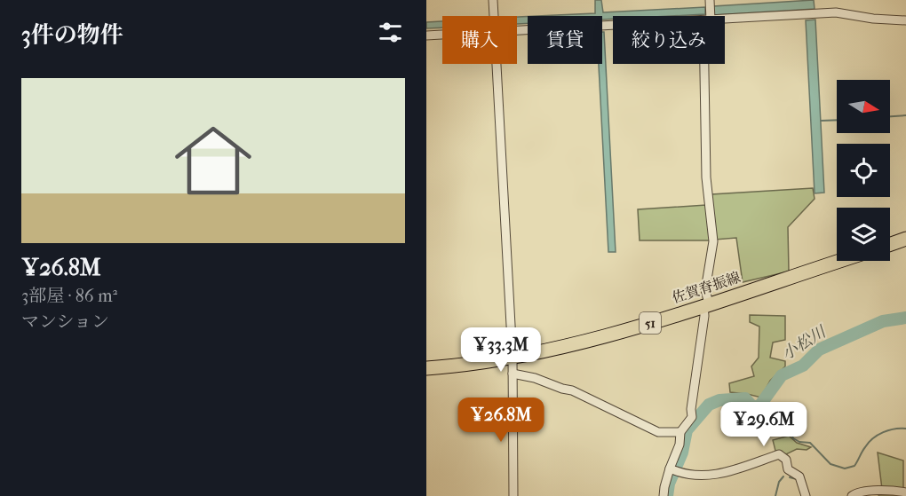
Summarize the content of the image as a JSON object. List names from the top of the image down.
{
  "streets": {
    "main road": ["佐賀脊振線", "51"]
  },
  "water": ["小松川"],
  "north": "right",
  "page": {
    "heading": "3件の物件",
    "chip": ["購入", "賃貸", "絞り込み"],
    "list": [
      {
        "name": "¥26.8M",
        "note": "3部屋 · 86 m² · マンション"
      }
    ],
    "price": ["¥33.3M", "¥26.8M", "¥29.6M"]
  }
}
